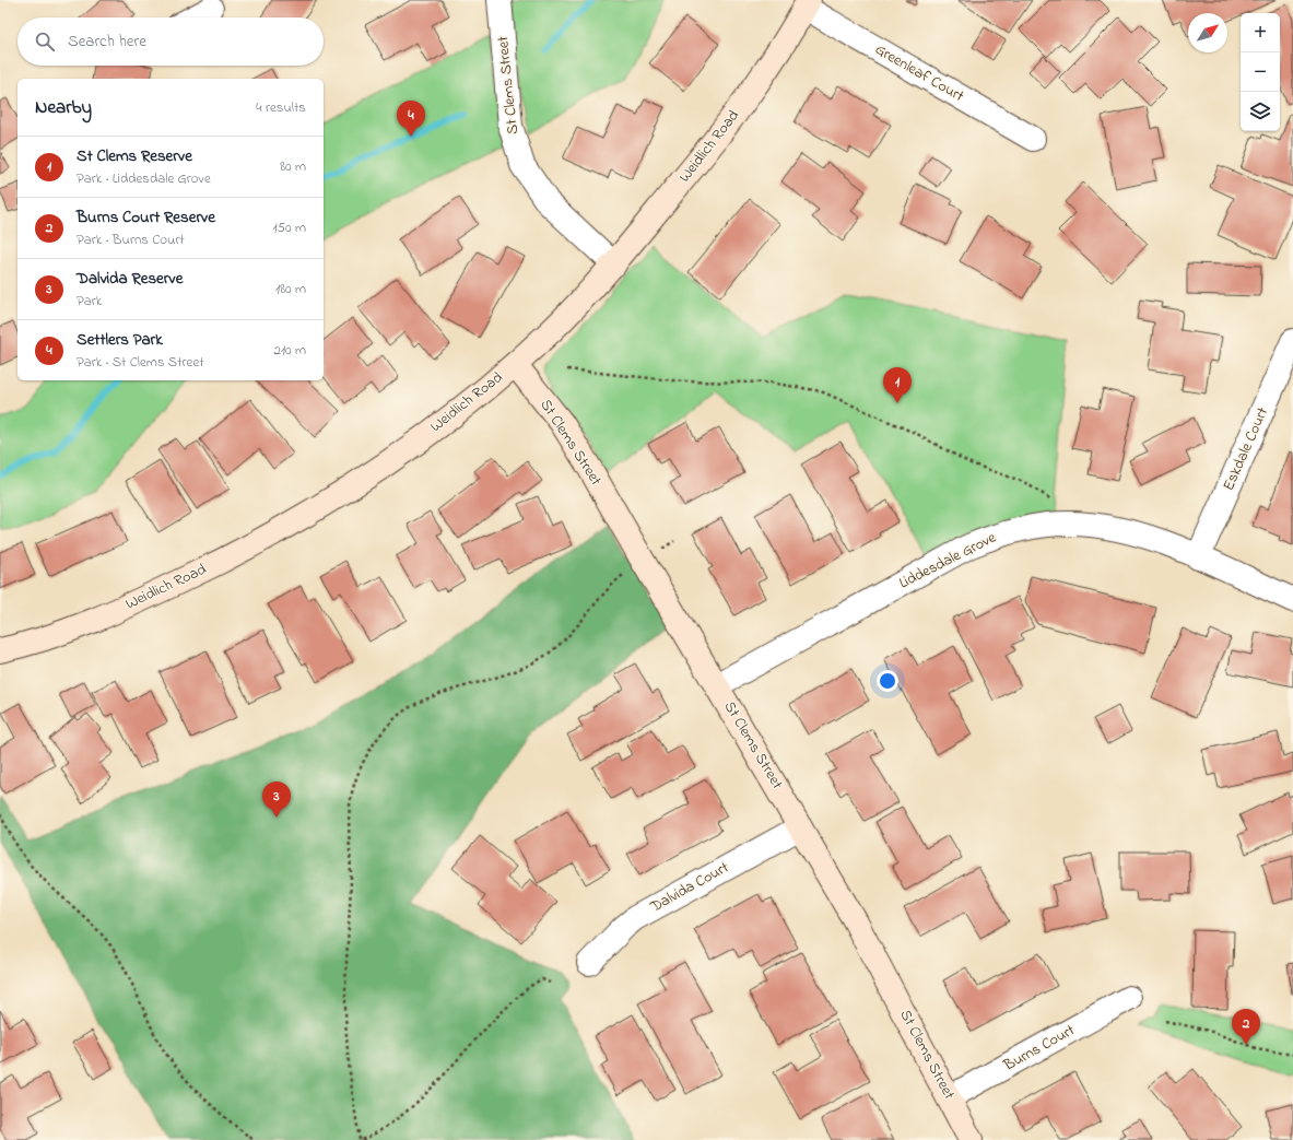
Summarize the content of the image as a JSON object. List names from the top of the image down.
{
  "streets": {
    "street": [
      "Greenleaf Court",
      "St Clems Street",
      "Weidlich Road",
      "Eskdale Court",
      "Liddesdale Grove",
      "Dalvida Court",
      "Burns Court"
    ]
  },
  "crossings": [
    ["Greenleaf Court", "Weidlich Road"],
    ["St Clems Street", "Weidlich Road"],
    ["St Clems Street", "Liddesdale Grove"],
    ["St Clems Street", "Dalvida Court"],
    ["St Clems Street", "Burns Court"],
    ["Eskdale Court", "Liddesdale Grove"]
  ],
  "north": "top right",
  "page": {
    "map_buttons": ["+", "−"],
    "search": "Search here",
    "heading": ["Nearby", "4 results"],
    "pins": [
      "4",
      "1",
      "3",
      "2"
    ],
    "list": [
      {
        "mark": "1",
        "name": "St Clems Reserve",
        "note": "Park · Liddesdale Grove",
        "value": "80 m"
      },
      {
        "mark": "2",
        "name": "Burns Court Reserve",
        "note": "Park · Burns Court",
        "value": "150 m"
      },
      {
        "mark": "3",
        "name": "Dalvida Reserve",
        "note": "Park",
        "value": "180 m"
      },
      {
        "mark": "4",
        "name": "Settlers Park",
        "note": "Park · St Clems Street",
        "value": "210 m"
      }
    ]
  }
}
